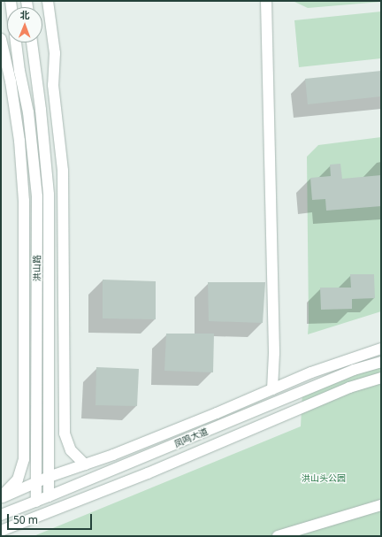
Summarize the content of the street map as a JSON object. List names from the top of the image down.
{
  "streets": {
    "street": ["洪山路", "凤鸣大道"]
  },
  "crossings": [
    ["洪山路", "凤鸣大道"]
  ],
  "parks": ["洪山头公园"],
  "scale_bar": "50 m",
  "north": "top"
}
